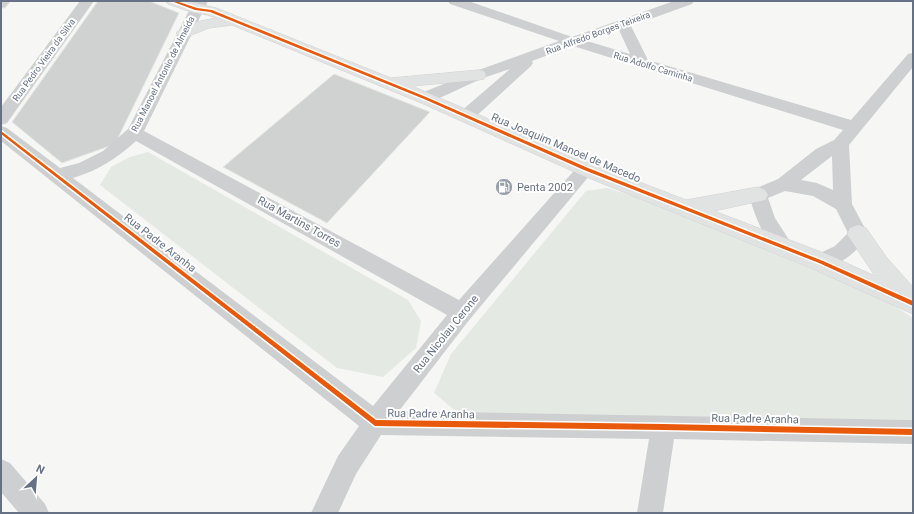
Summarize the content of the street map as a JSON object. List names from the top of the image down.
{
  "streets": {
    "street": [
      "Rua Alfredo Borges Teixeira",
      "Rua Pedro Vieira da Silva",
      "Rua Adolfo Caminha",
      "Rua Manoel Antonio de Almeida",
      "Rua Joaquim Manoel de Macedo",
      "Rua Martins Torres",
      "Rua Padre Aranha",
      "Rua Nicolau Cerone"
    ]
  },
  "crossings": [
    ["Rua Alfredo Borges Teixeira", "Rua Adolfo Caminha"],
    ["Rua Alfredo Borges Teixeira", "Rua Joaquim Manoel de Macedo"],
    ["Rua Manoel Antonio de Almeida", "Rua Joaquim Manoel de Macedo"],
    ["Rua Manoel Antonio de Almeida", "Rua Martins Torres"],
    ["Rua Manoel Antonio de Almeida", "Rua Padre Aranha"],
    ["Rua Joaquim Manoel de Macedo", "Rua Nicolau Cerone"],
    ["Rua Martins Torres", "Rua Nicolau Cerone"],
    ["Rua Padre Aranha", "Rua Nicolau Cerone"]
  ],
  "places": {
    "fuel station": ["Penta 2002"]
  },
  "north": "top right"
}
